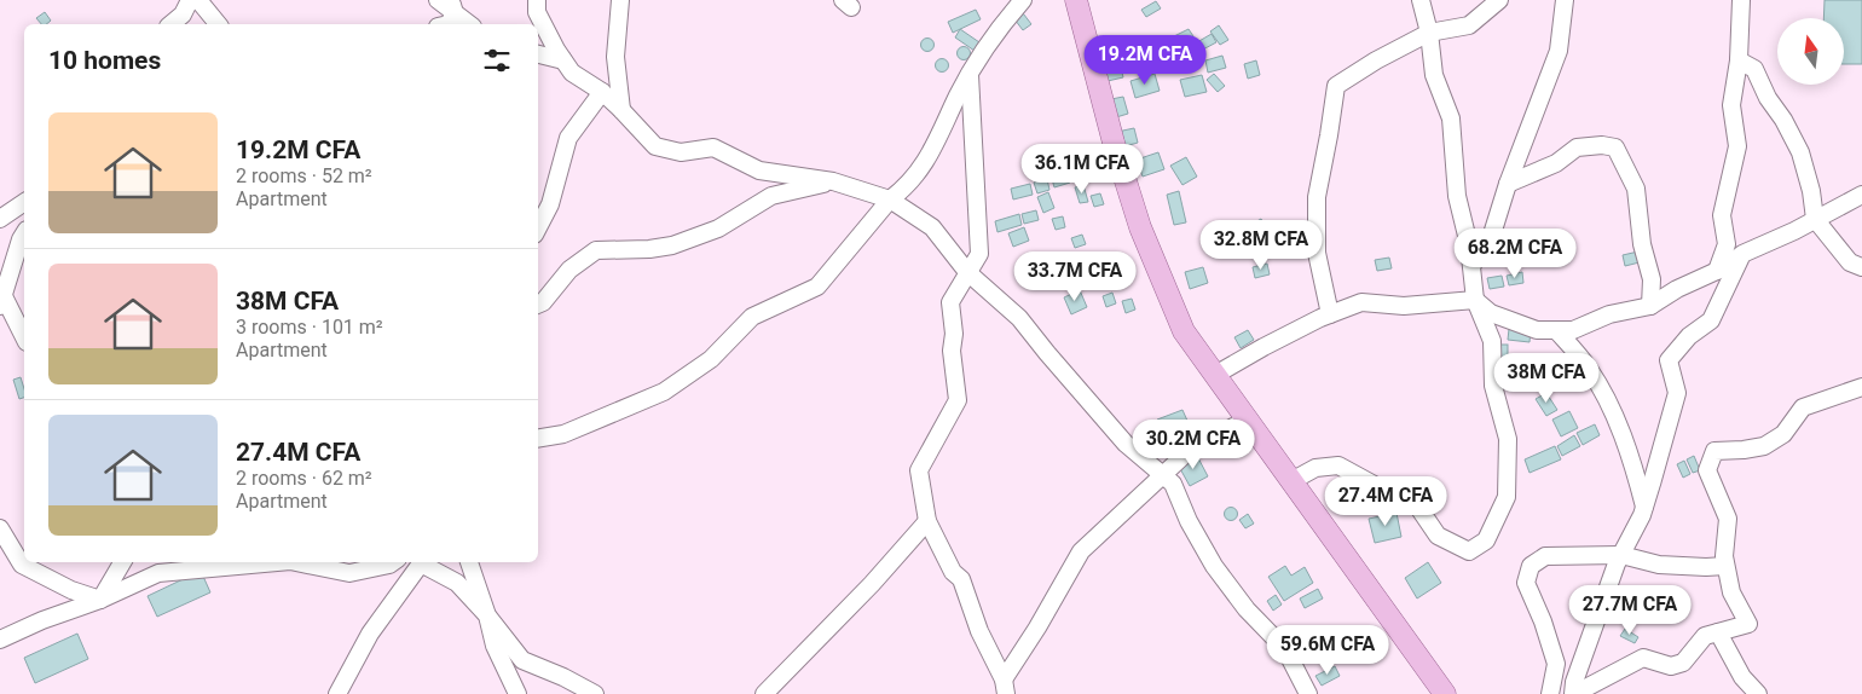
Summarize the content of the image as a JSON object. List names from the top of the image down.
{
  "north": "top",
  "page": {
    "heading": "10 homes",
    "price": [
      "19.2M CFA",
      "36.1M CFA",
      "32.8M CFA",
      "68.2M CFA",
      "33.7M CFA",
      "38M CFA",
      "30.2M CFA",
      "27.4M CFA",
      "27.7M CFA",
      "59.6M CFA"
    ],
    "list": [
      {
        "name": "19.2M CFA",
        "note": "2 rooms · 52 m² · Apartment"
      },
      {
        "name": "38M CFA",
        "note": "3 rooms · 101 m² · Apartment"
      },
      {
        "name": "27.4M CFA",
        "note": "2 rooms · 62 m² · Apartment"
      }
    ]
  }
}
